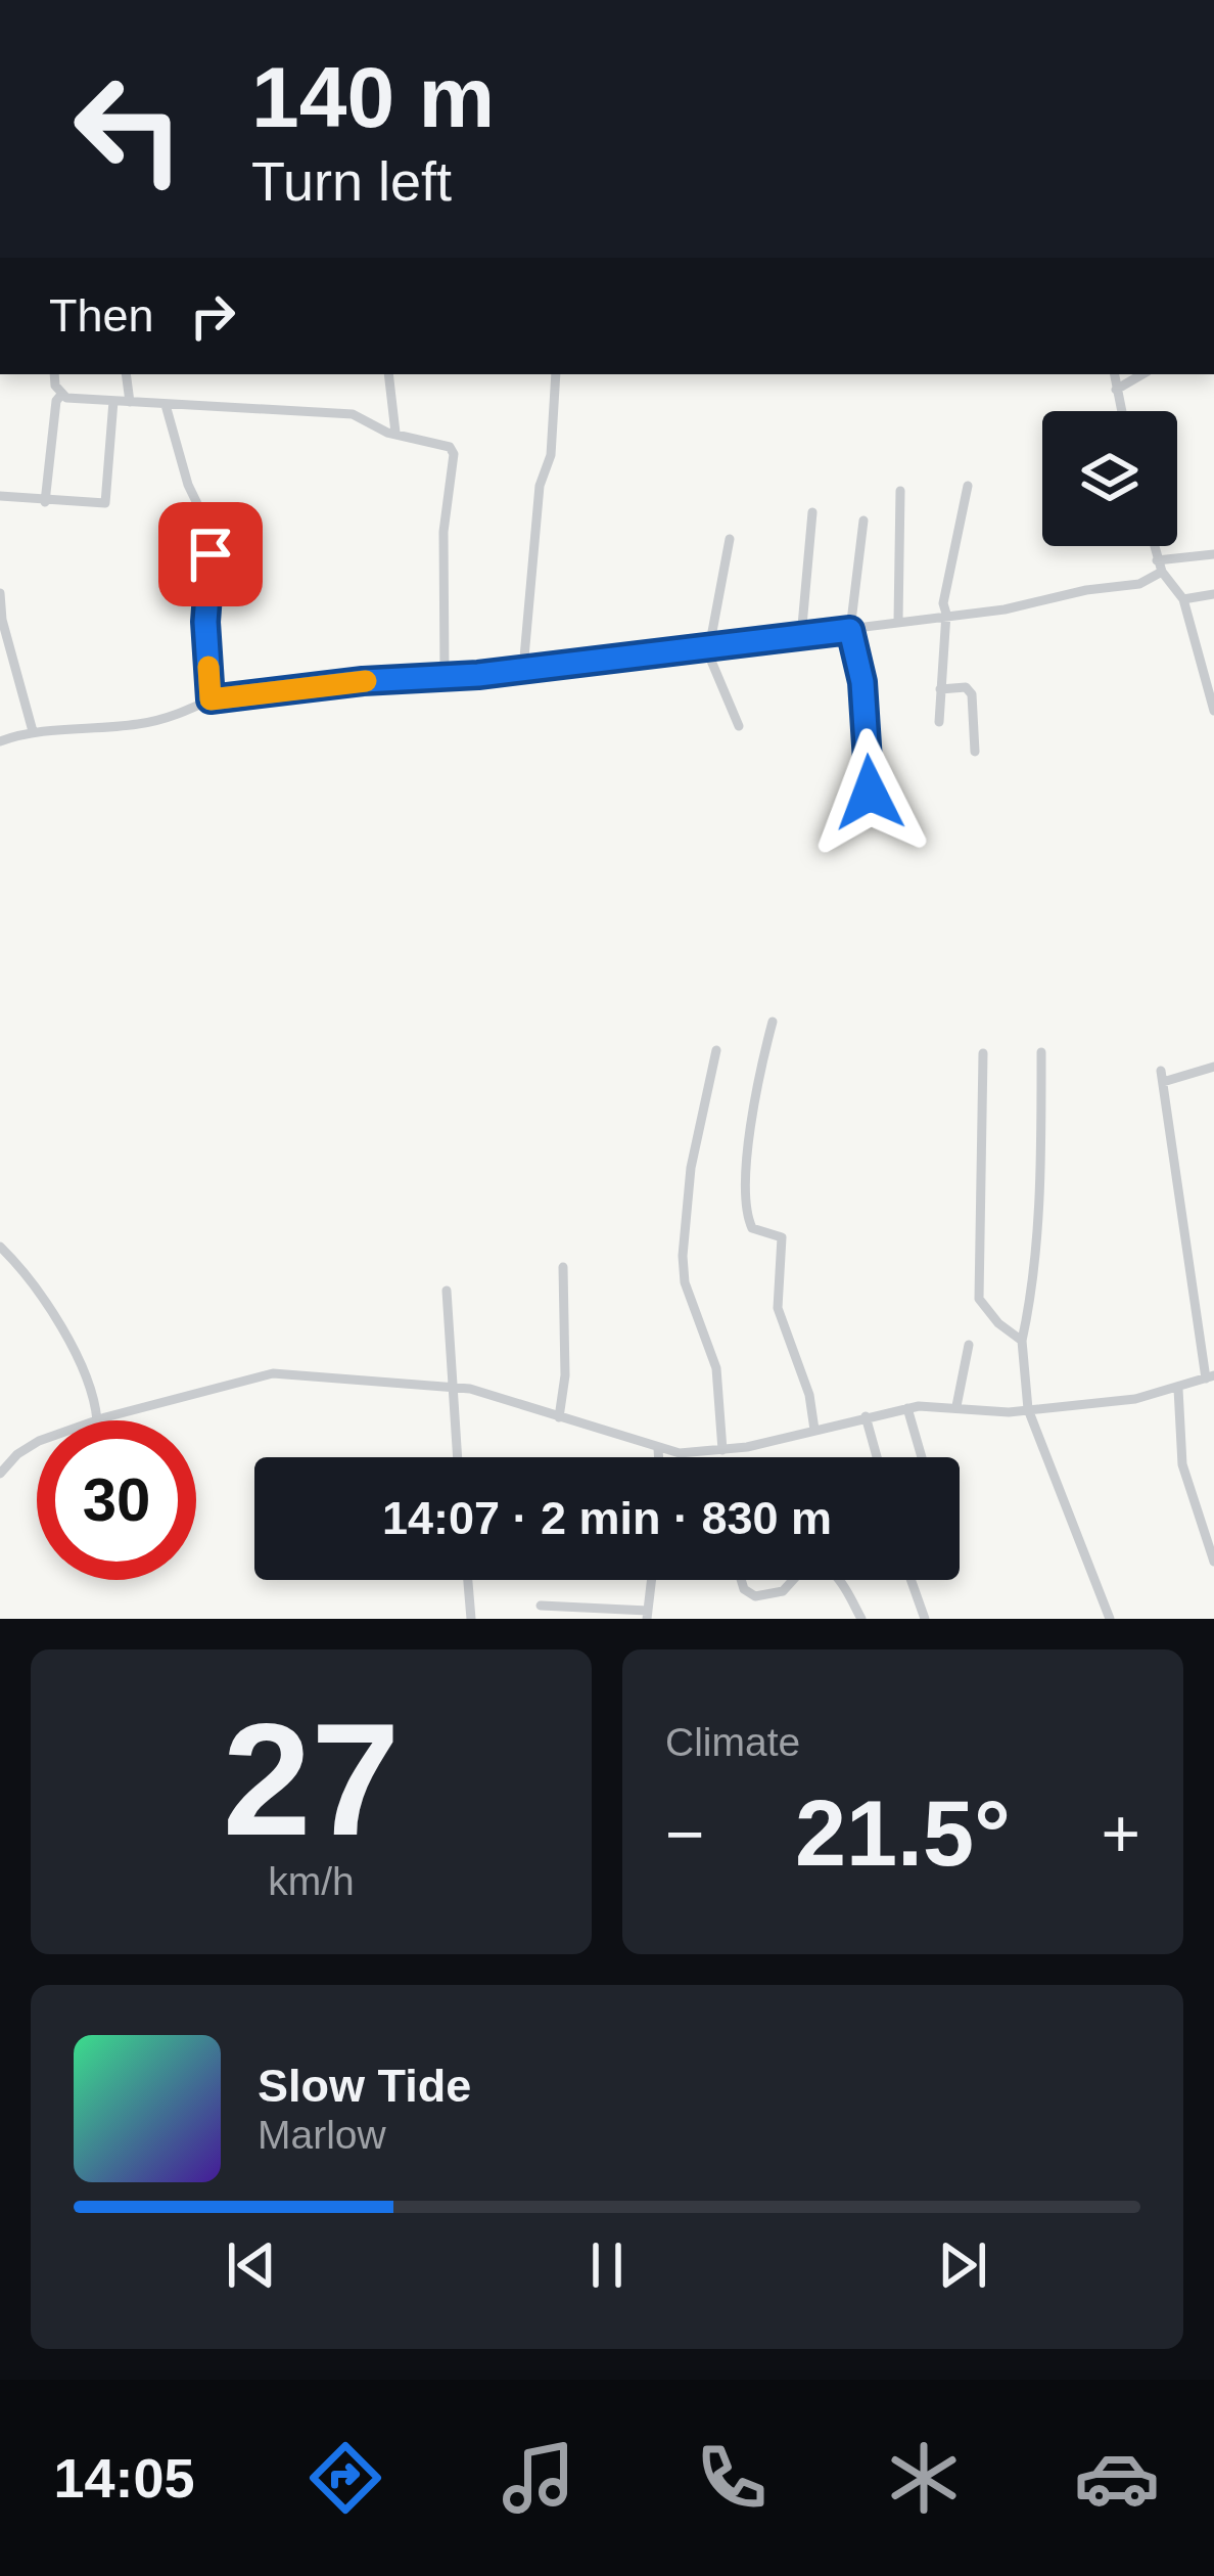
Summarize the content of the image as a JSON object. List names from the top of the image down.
{
  "page": {
    "turn": ["140 m", "Turn left"],
    "then": "Then",
    "limit": "30",
    "trip": "14:07 · 2 min · 830 m",
    "tile": [
      ["27", "km/h"],
      "Climate"
    ],
    "heat": ["−", "21.5°", "+"],
    "song": ["Slow Tide", "Marlow"],
    "tabs": "14:05"
  }
}
